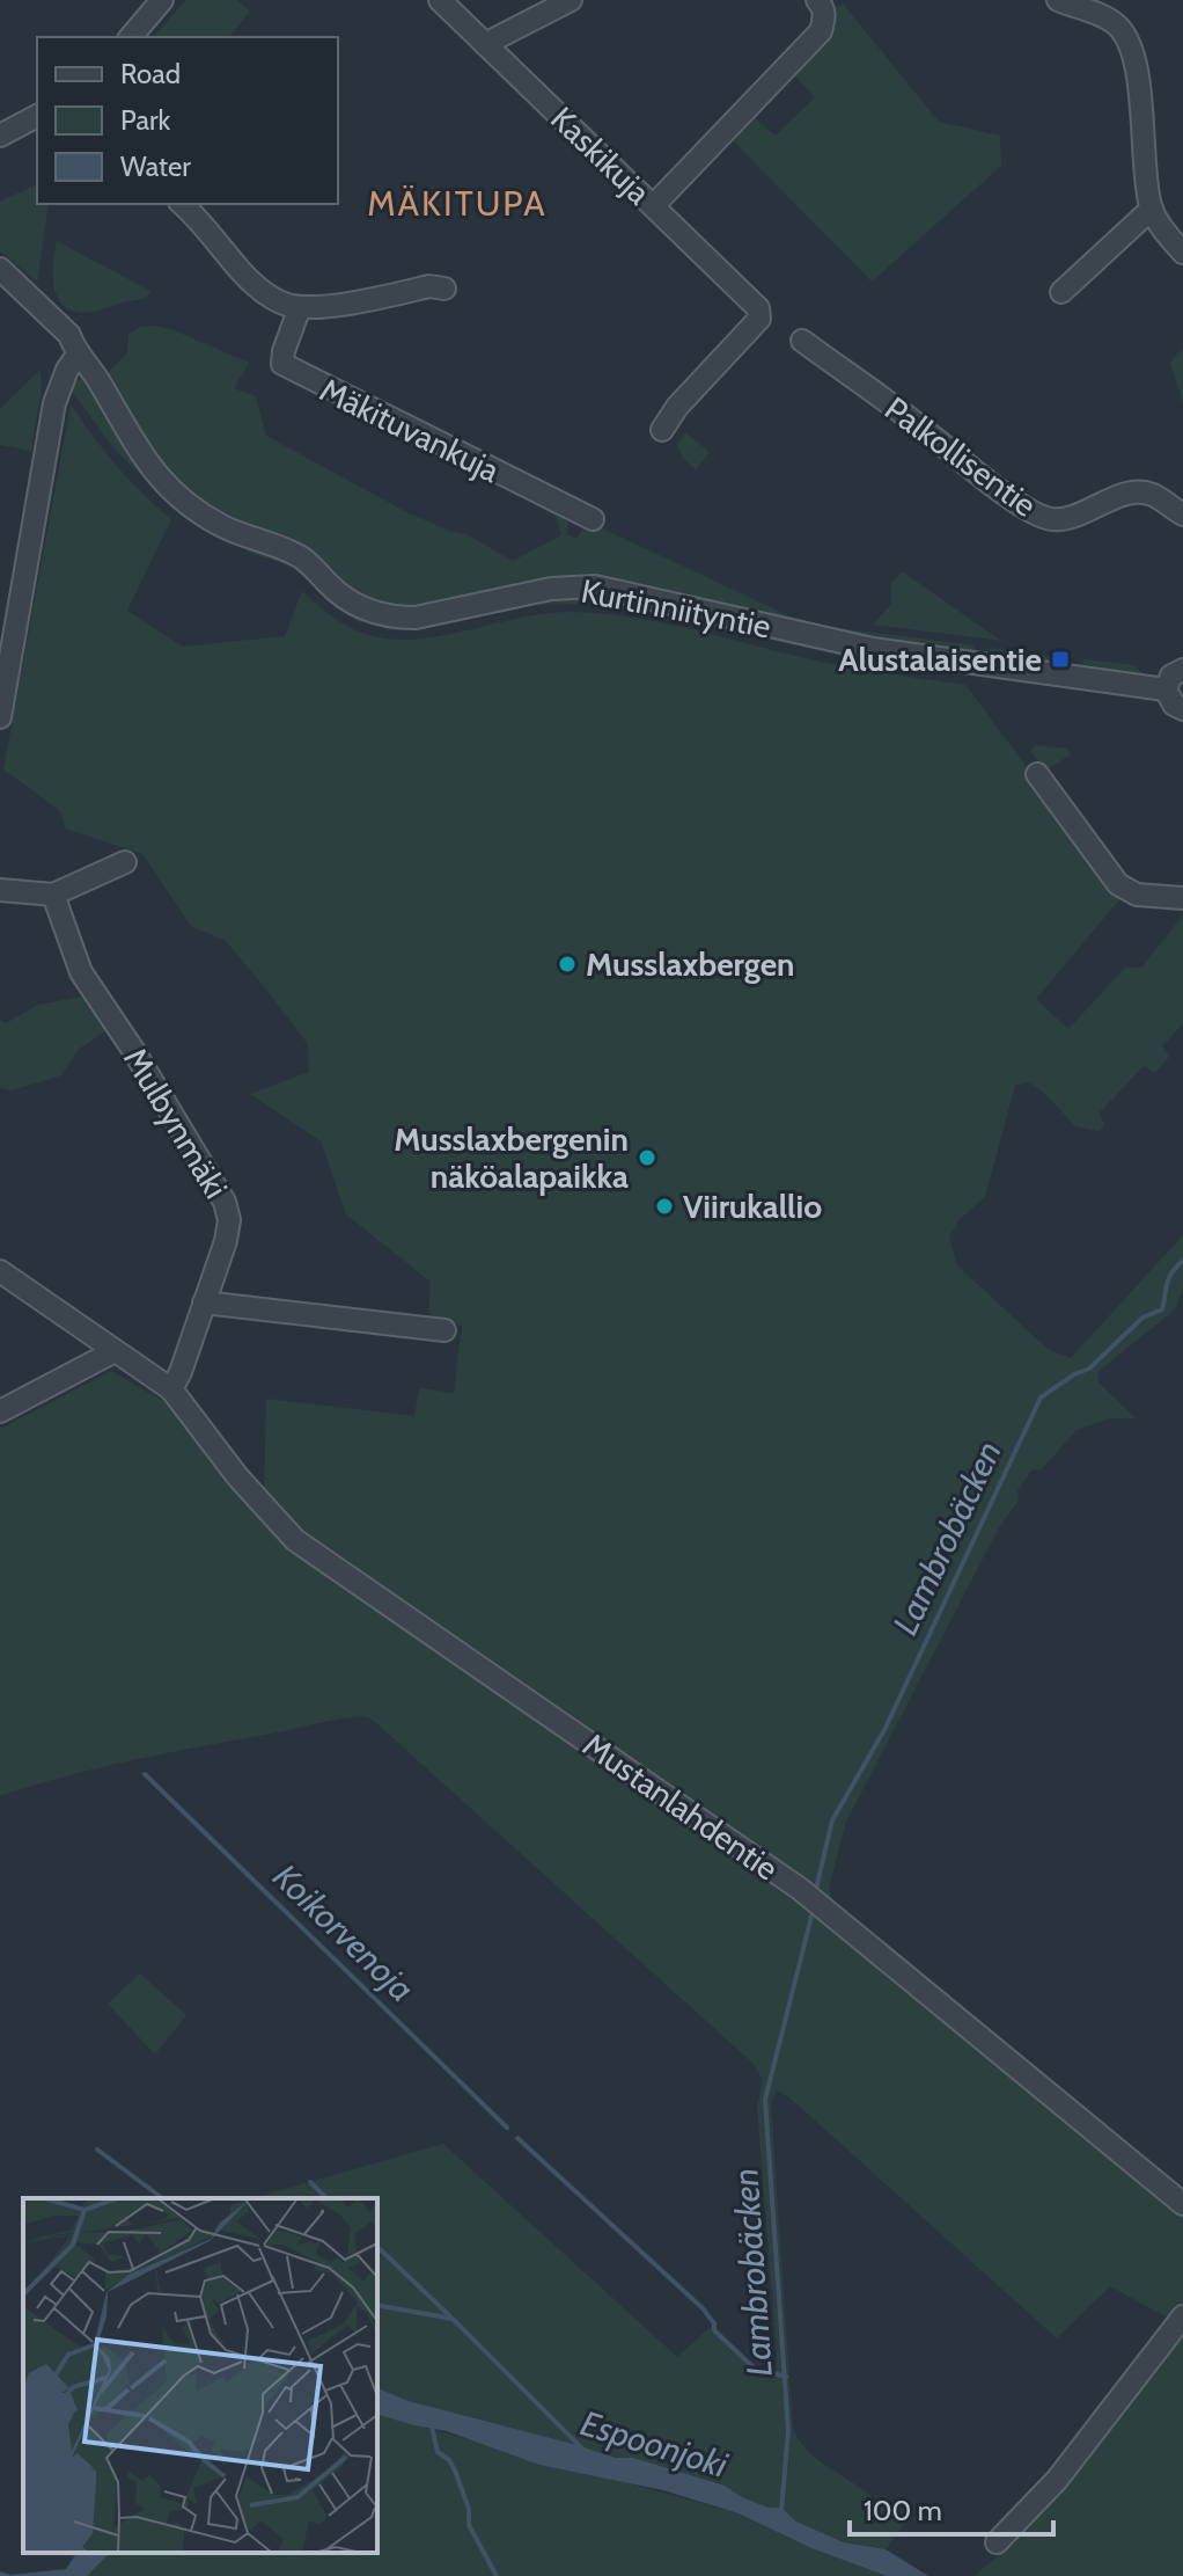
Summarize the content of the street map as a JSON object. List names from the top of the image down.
{
  "streets": {
    "street": [
      "Kaskikuja",
      "Mäkituvankuja",
      "Palkollisentie",
      "Kurtinniityntie",
      "Mulbynmäki",
      "Mustanlahdentie"
    ]
  },
  "crossings": [
    ["Mulbynmäki", "Mustanlahdentie"]
  ],
  "districts": ["MÄKITUPA"],
  "water": ["Lambrobäcken", "Koikorvenoja", "Espoonjoki"],
  "places": {
    "transit": ["Alustalaisentie"],
    "other": ["Musslaxbergen", "Musslaxbergenin näköalapaikka", "Viirukallio"]
  },
  "legend": ["Road", "Park", "Water"],
  "scale_bar": "100 m"
}
